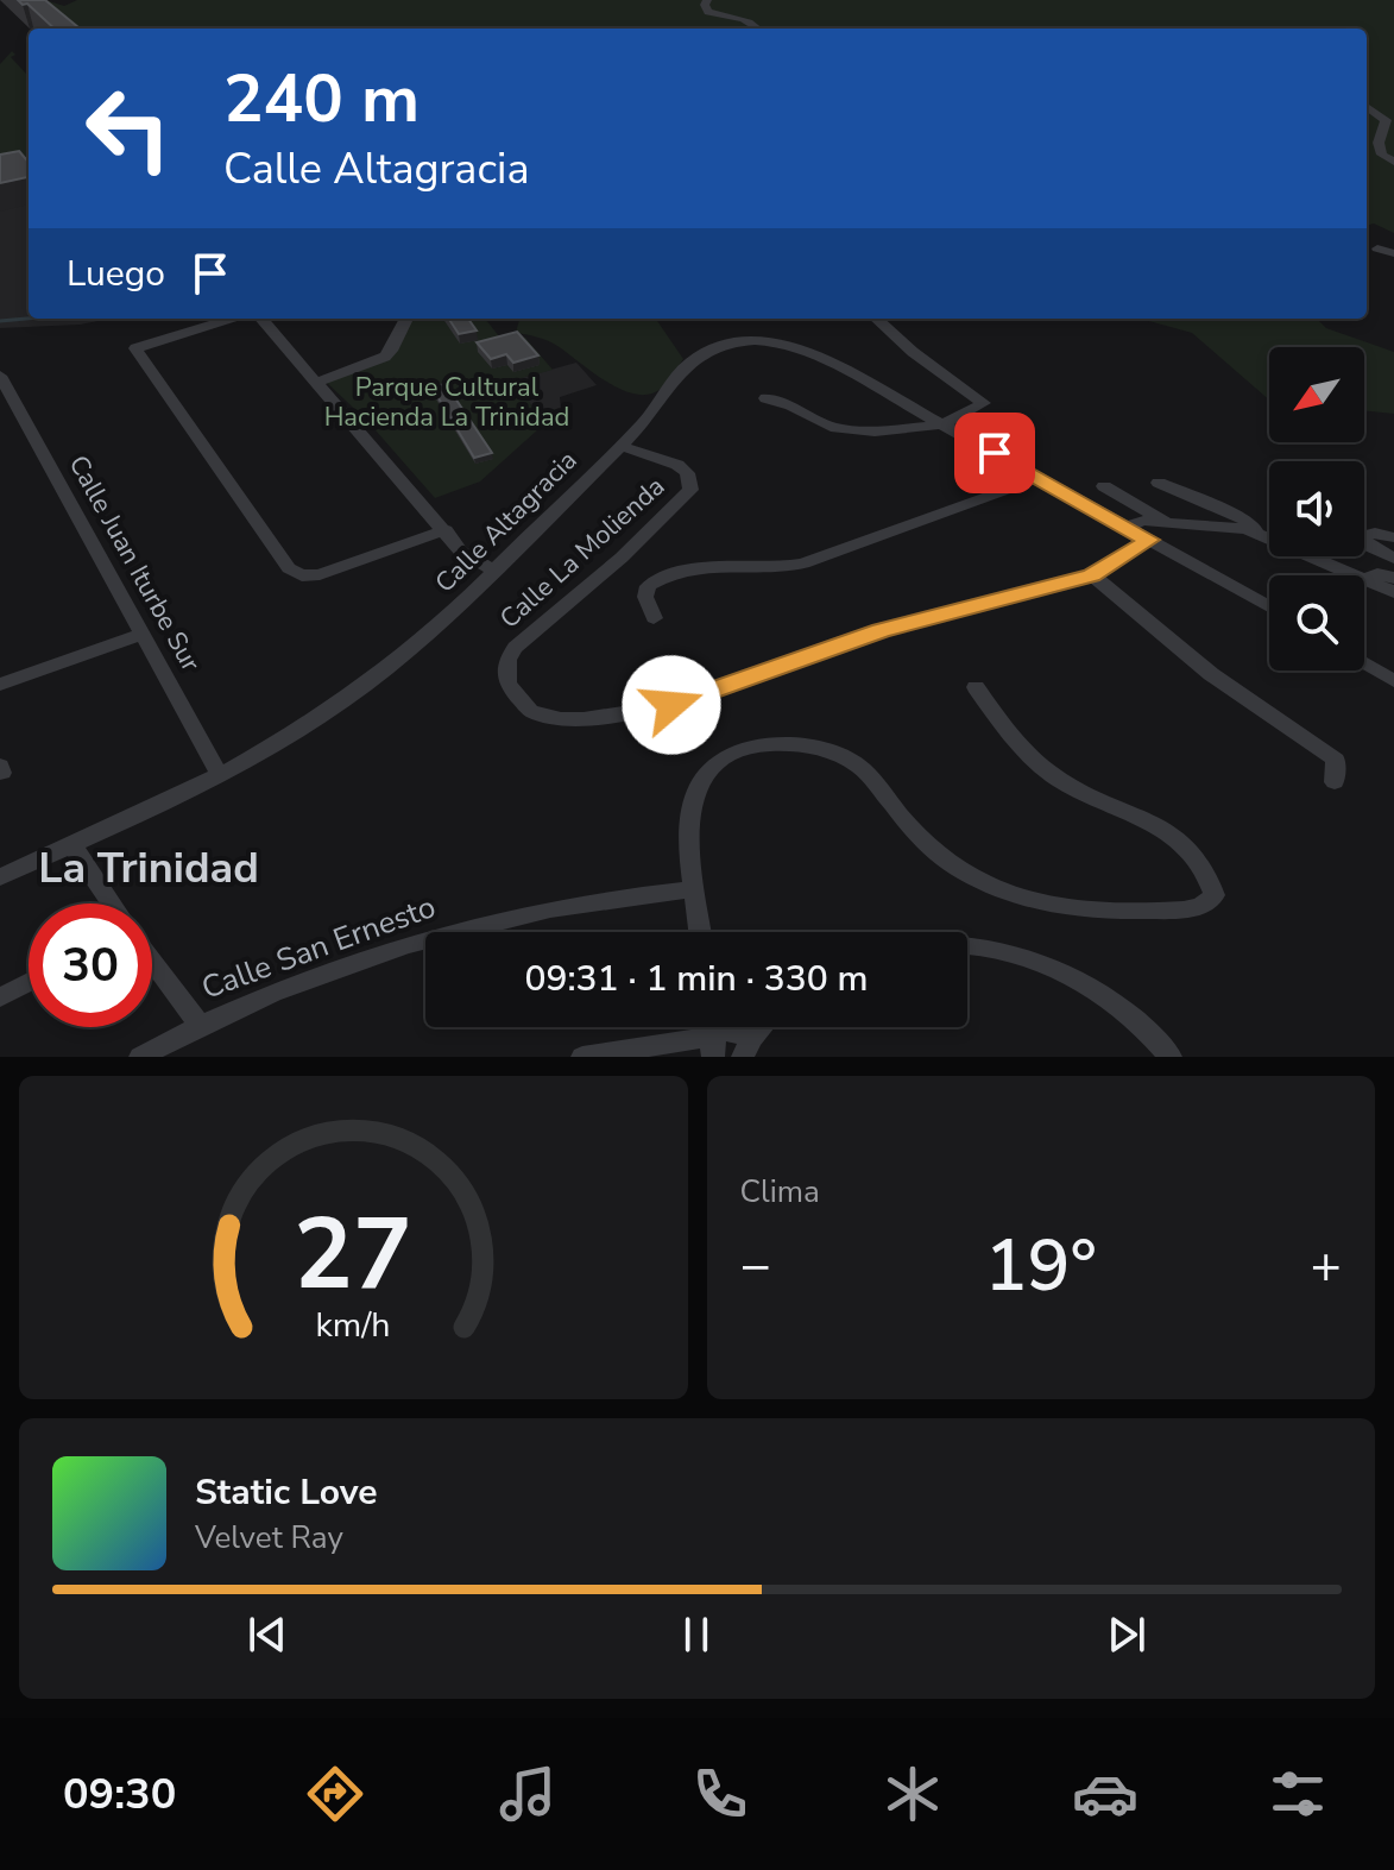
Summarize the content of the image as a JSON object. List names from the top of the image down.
{
  "streets": {
    "street": [
      "Calle Altagracia",
      "Calle La Molienda",
      "Calle Juan Iturbe Sur",
      "Calle San Ernesto"
    ]
  },
  "crossings": [
    ["Calle Altagracia", "Calle La Molienda"],
    ["Calle Altagracia", "Calle Juan Iturbe Sur"]
  ],
  "districts": ["La Trinidad"],
  "parks": ["Parque Cultural Hacienda La Trinidad"],
  "north": "bottom left",
  "page": {
    "turn": ["240 m", "Calle Altagracia"],
    "then": "Luego",
    "limit": "30",
    "trip": "09:31 · 1 min · 330 m",
    "tile": "Clima",
    "heat": ["−", "19°", "+"],
    "song": ["Static Love", "Velvet Ray"],
    "tabs": "09:30",
    "gauge": ["27", "km/h"]
  }
}
